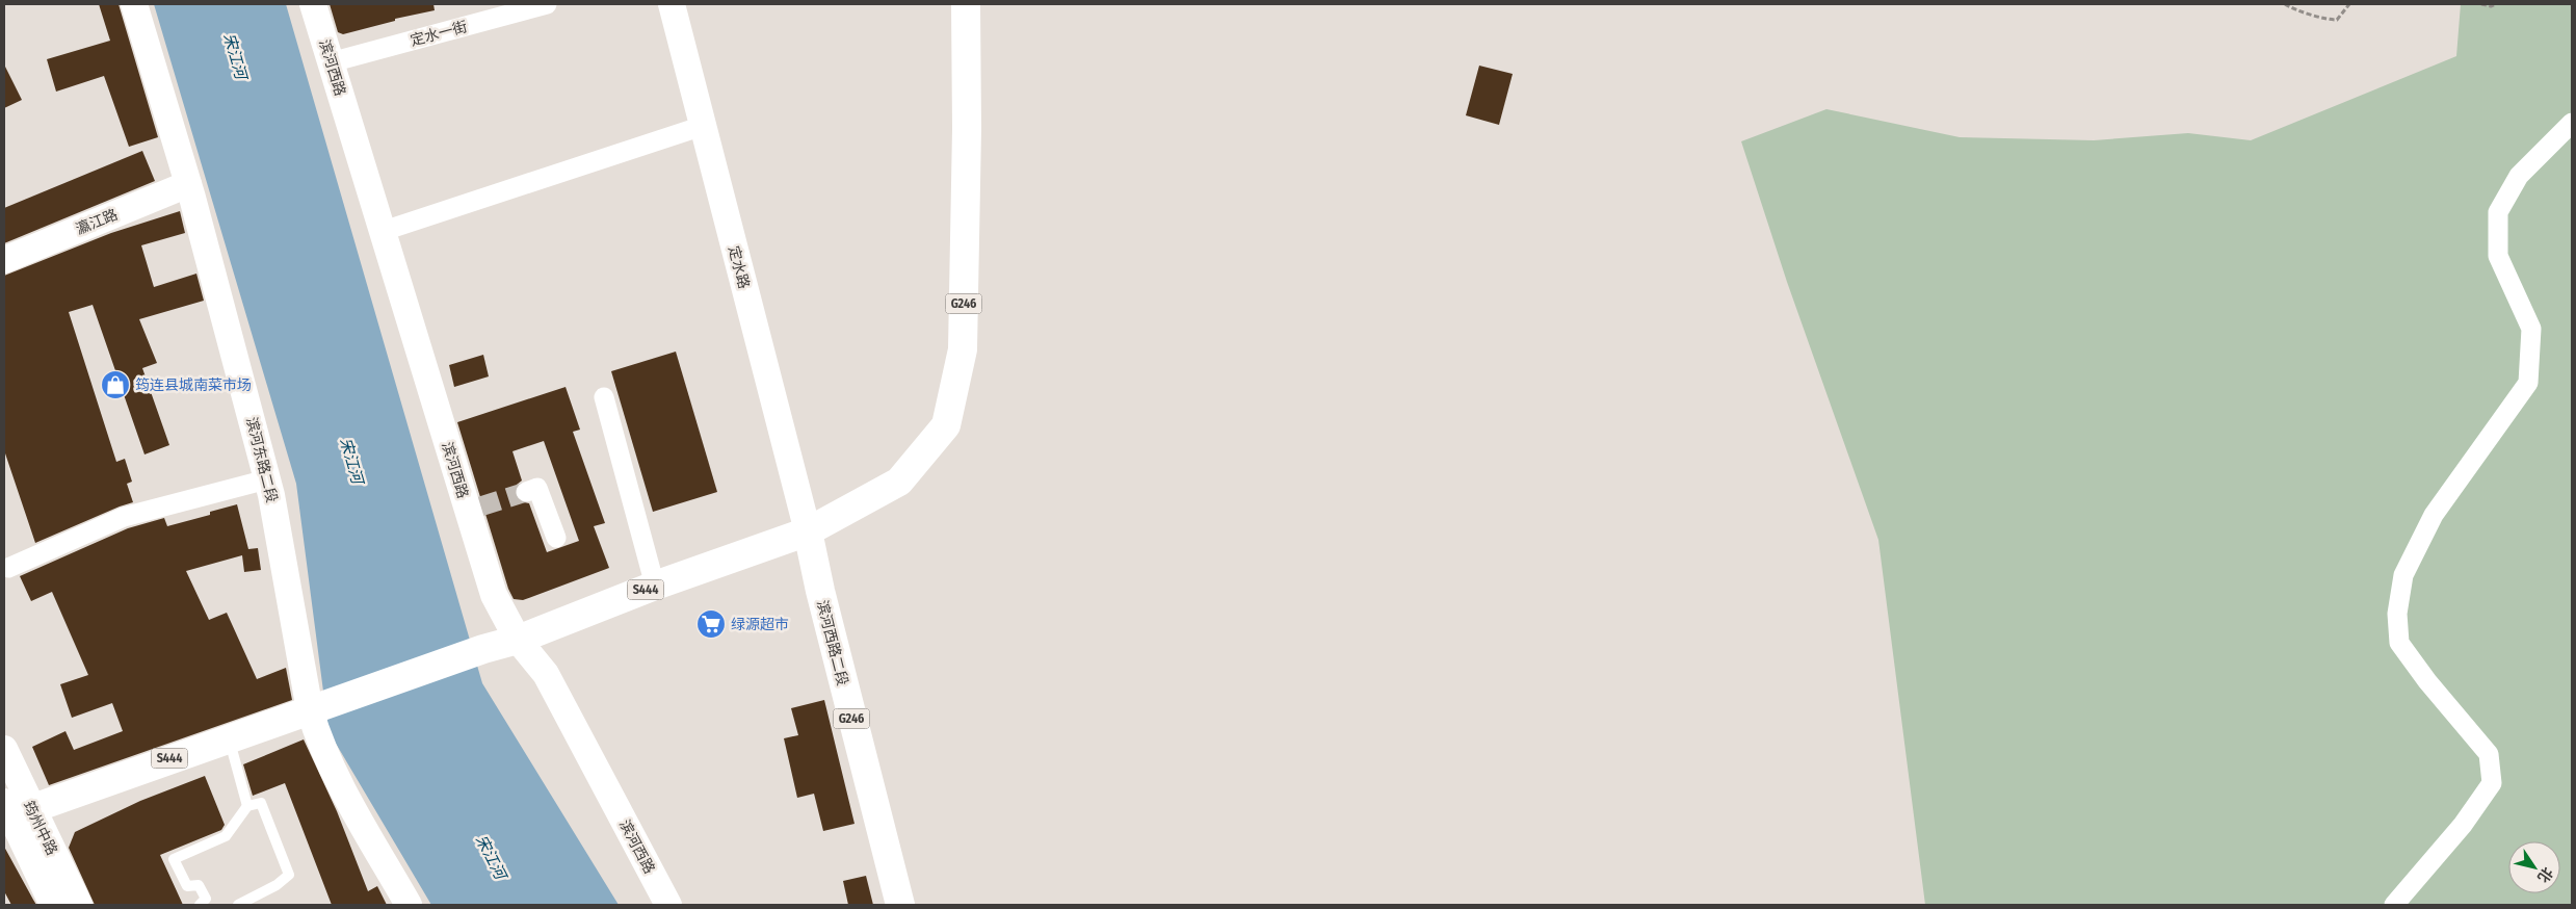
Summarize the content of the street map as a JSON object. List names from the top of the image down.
{
  "streets": {
    "main road": ["G246", "S444", "滨河西路二段"],
    "street": [
      "定水一街",
      "滨河西路",
      "瀛江路",
      "定水路",
      "滨河东路二段",
      "筠州中路"
    ]
  },
  "crossings": [
    ["定水一街", "滨河西路"],
    ["滨河西路", "S444"],
    ["瀛江路", "滨河东路二段"],
    ["定水路", "G246"],
    ["定水路", "S444"],
    ["定水路", "滨河西路二段"],
    ["G246", "S444"],
    ["G246", "滨河西路二段"],
    ["滨河东路二段", "S444"],
    ["S444", "滨河西路二段"],
    ["S444", "筠州中路"]
  ],
  "water": ["宋江河"],
  "places": {
    "shop": ["筠连县城南菜市场"],
    "supermarket": ["绿源超市"]
  },
  "north": "bottom right"
}
